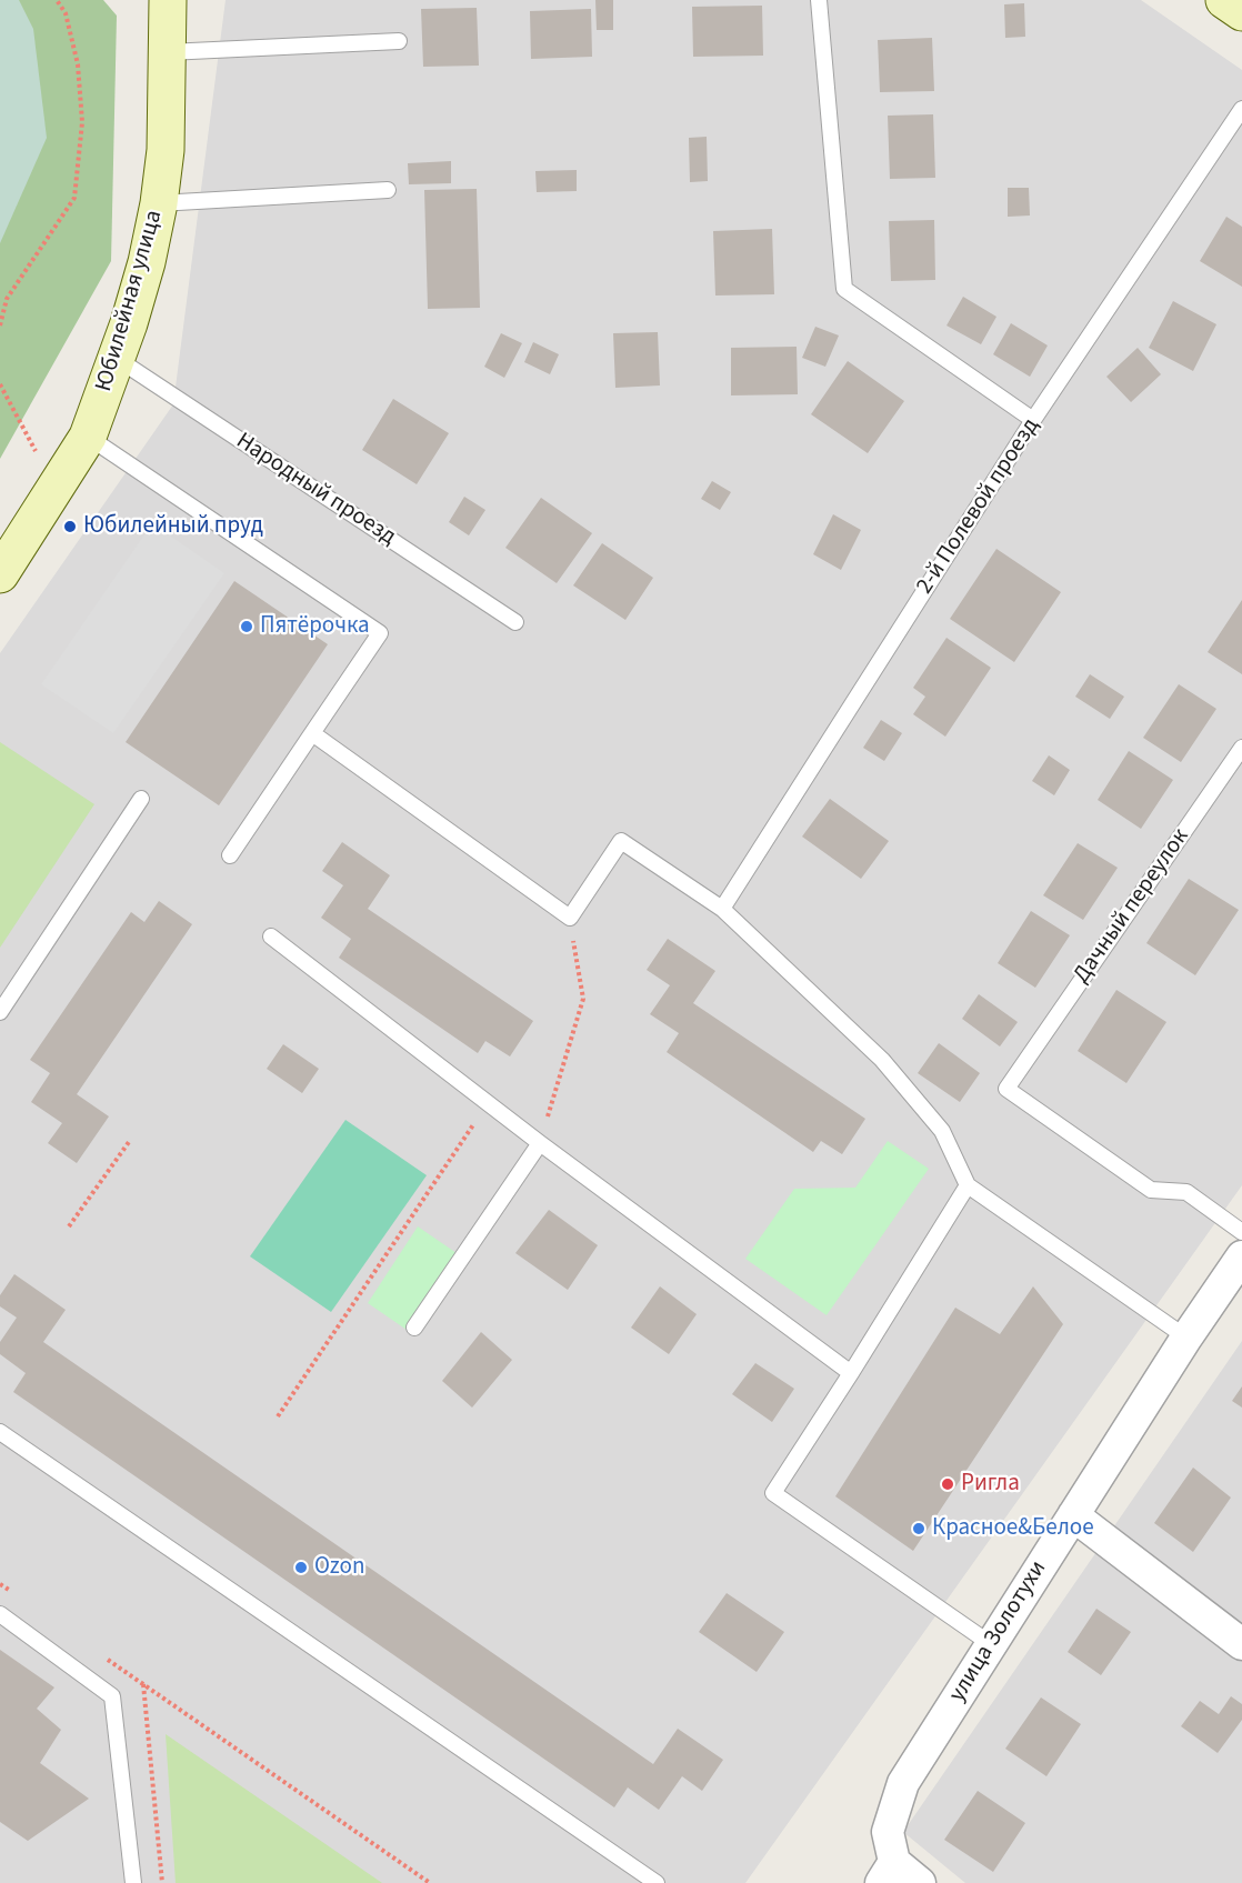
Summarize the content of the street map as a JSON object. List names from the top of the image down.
{
  "streets": {
    "street": ["Юбилейная улица", "улица Золотухи"],
    "lane": ["Народный проезд", "2-й Полевой проезд", "Дачный переулок"]
  },
  "crossings": [
    ["Юбилейная улица", "Народный проезд"]
  ],
  "places": [
    "Юбилейный пруд",
    "Пятёрочка",
    "Ригла",
    "Красное&Белое",
    "Ozon"
  ]
}
